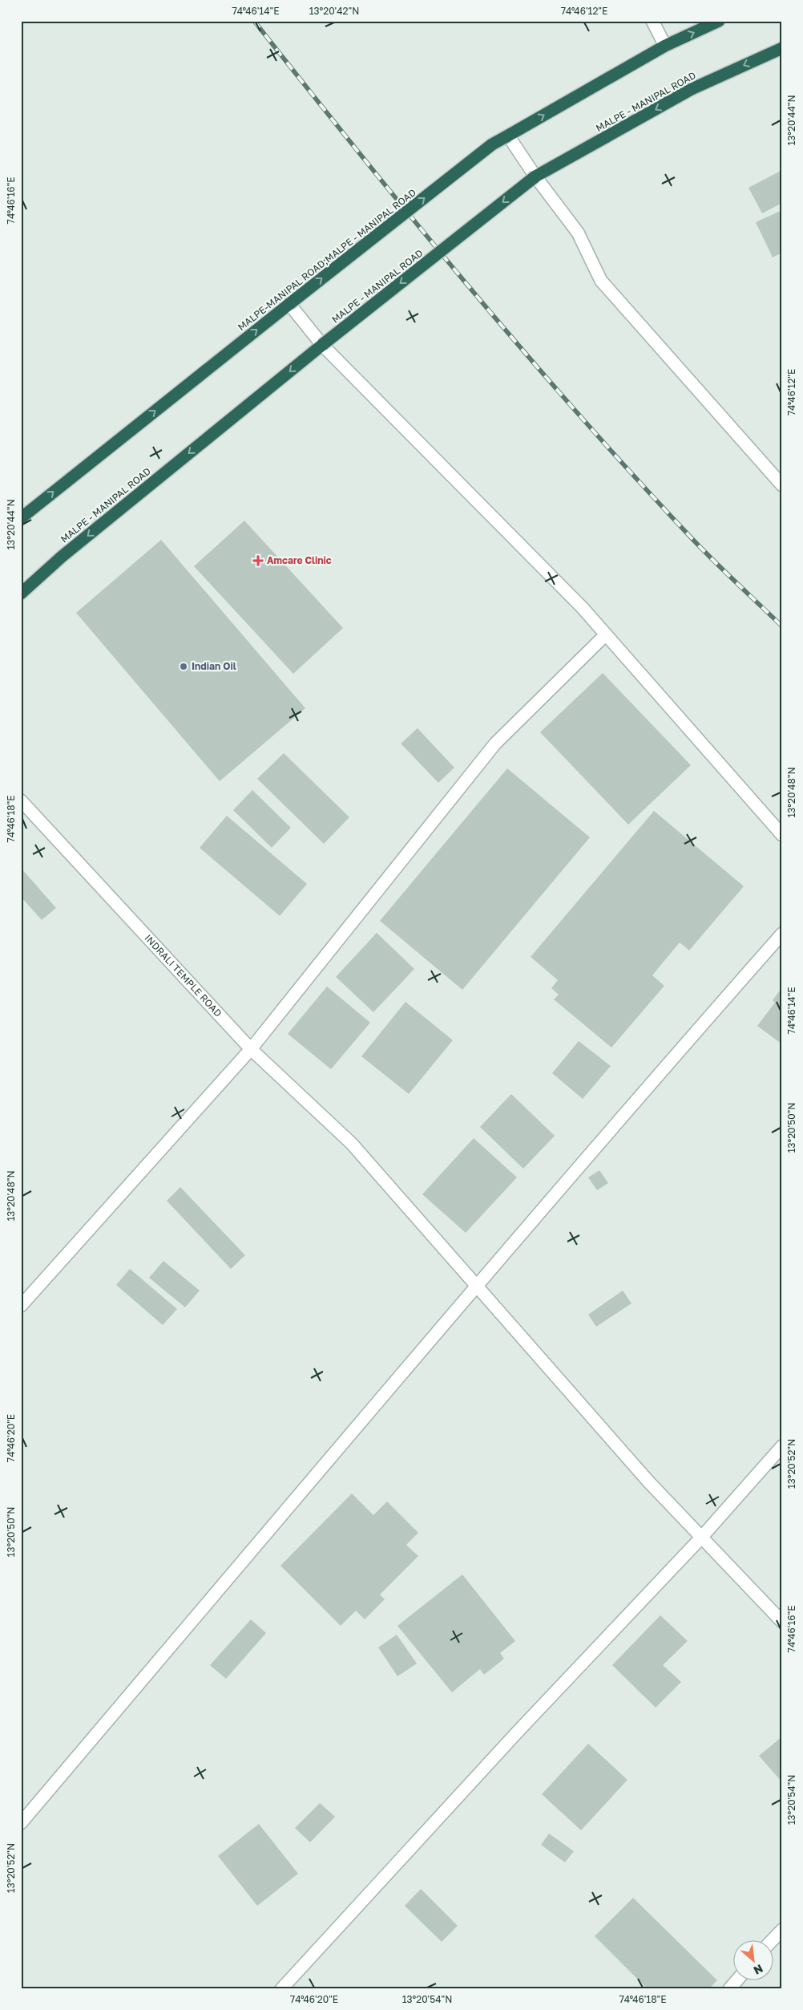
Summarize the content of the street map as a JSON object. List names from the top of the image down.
{
  "streets": {
    "highway": ["MALPE - MANIPAL ROAD", "MALPE-MANIPAL ROAD;MALPE - MANIPAL ROAD"],
    "street": ["INDRALI TEMPLE ROAD"]
  },
  "one_way": ["MALPE - MANIPAL ROAD", "MALPE-MANIPAL ROAD;MALPE - MANIPAL ROAD"],
  "places": {
    "health": ["Amcare Clinic"],
    "other": ["Indian Oil"]
  },
  "north": "bottom right",
  "coordinates": [
    "74°46'14\"E",
    "13°20'42\"N",
    "74°46'12\"E",
    "13°20'44\"N",
    "74°46'16\"E",
    "13°20'48\"N",
    "74°46'18\"E",
    "13°20'50\"N",
    "74°46'20\"E",
    "13°20'52\"N",
    "13°20'54\"N"
  ]
}
